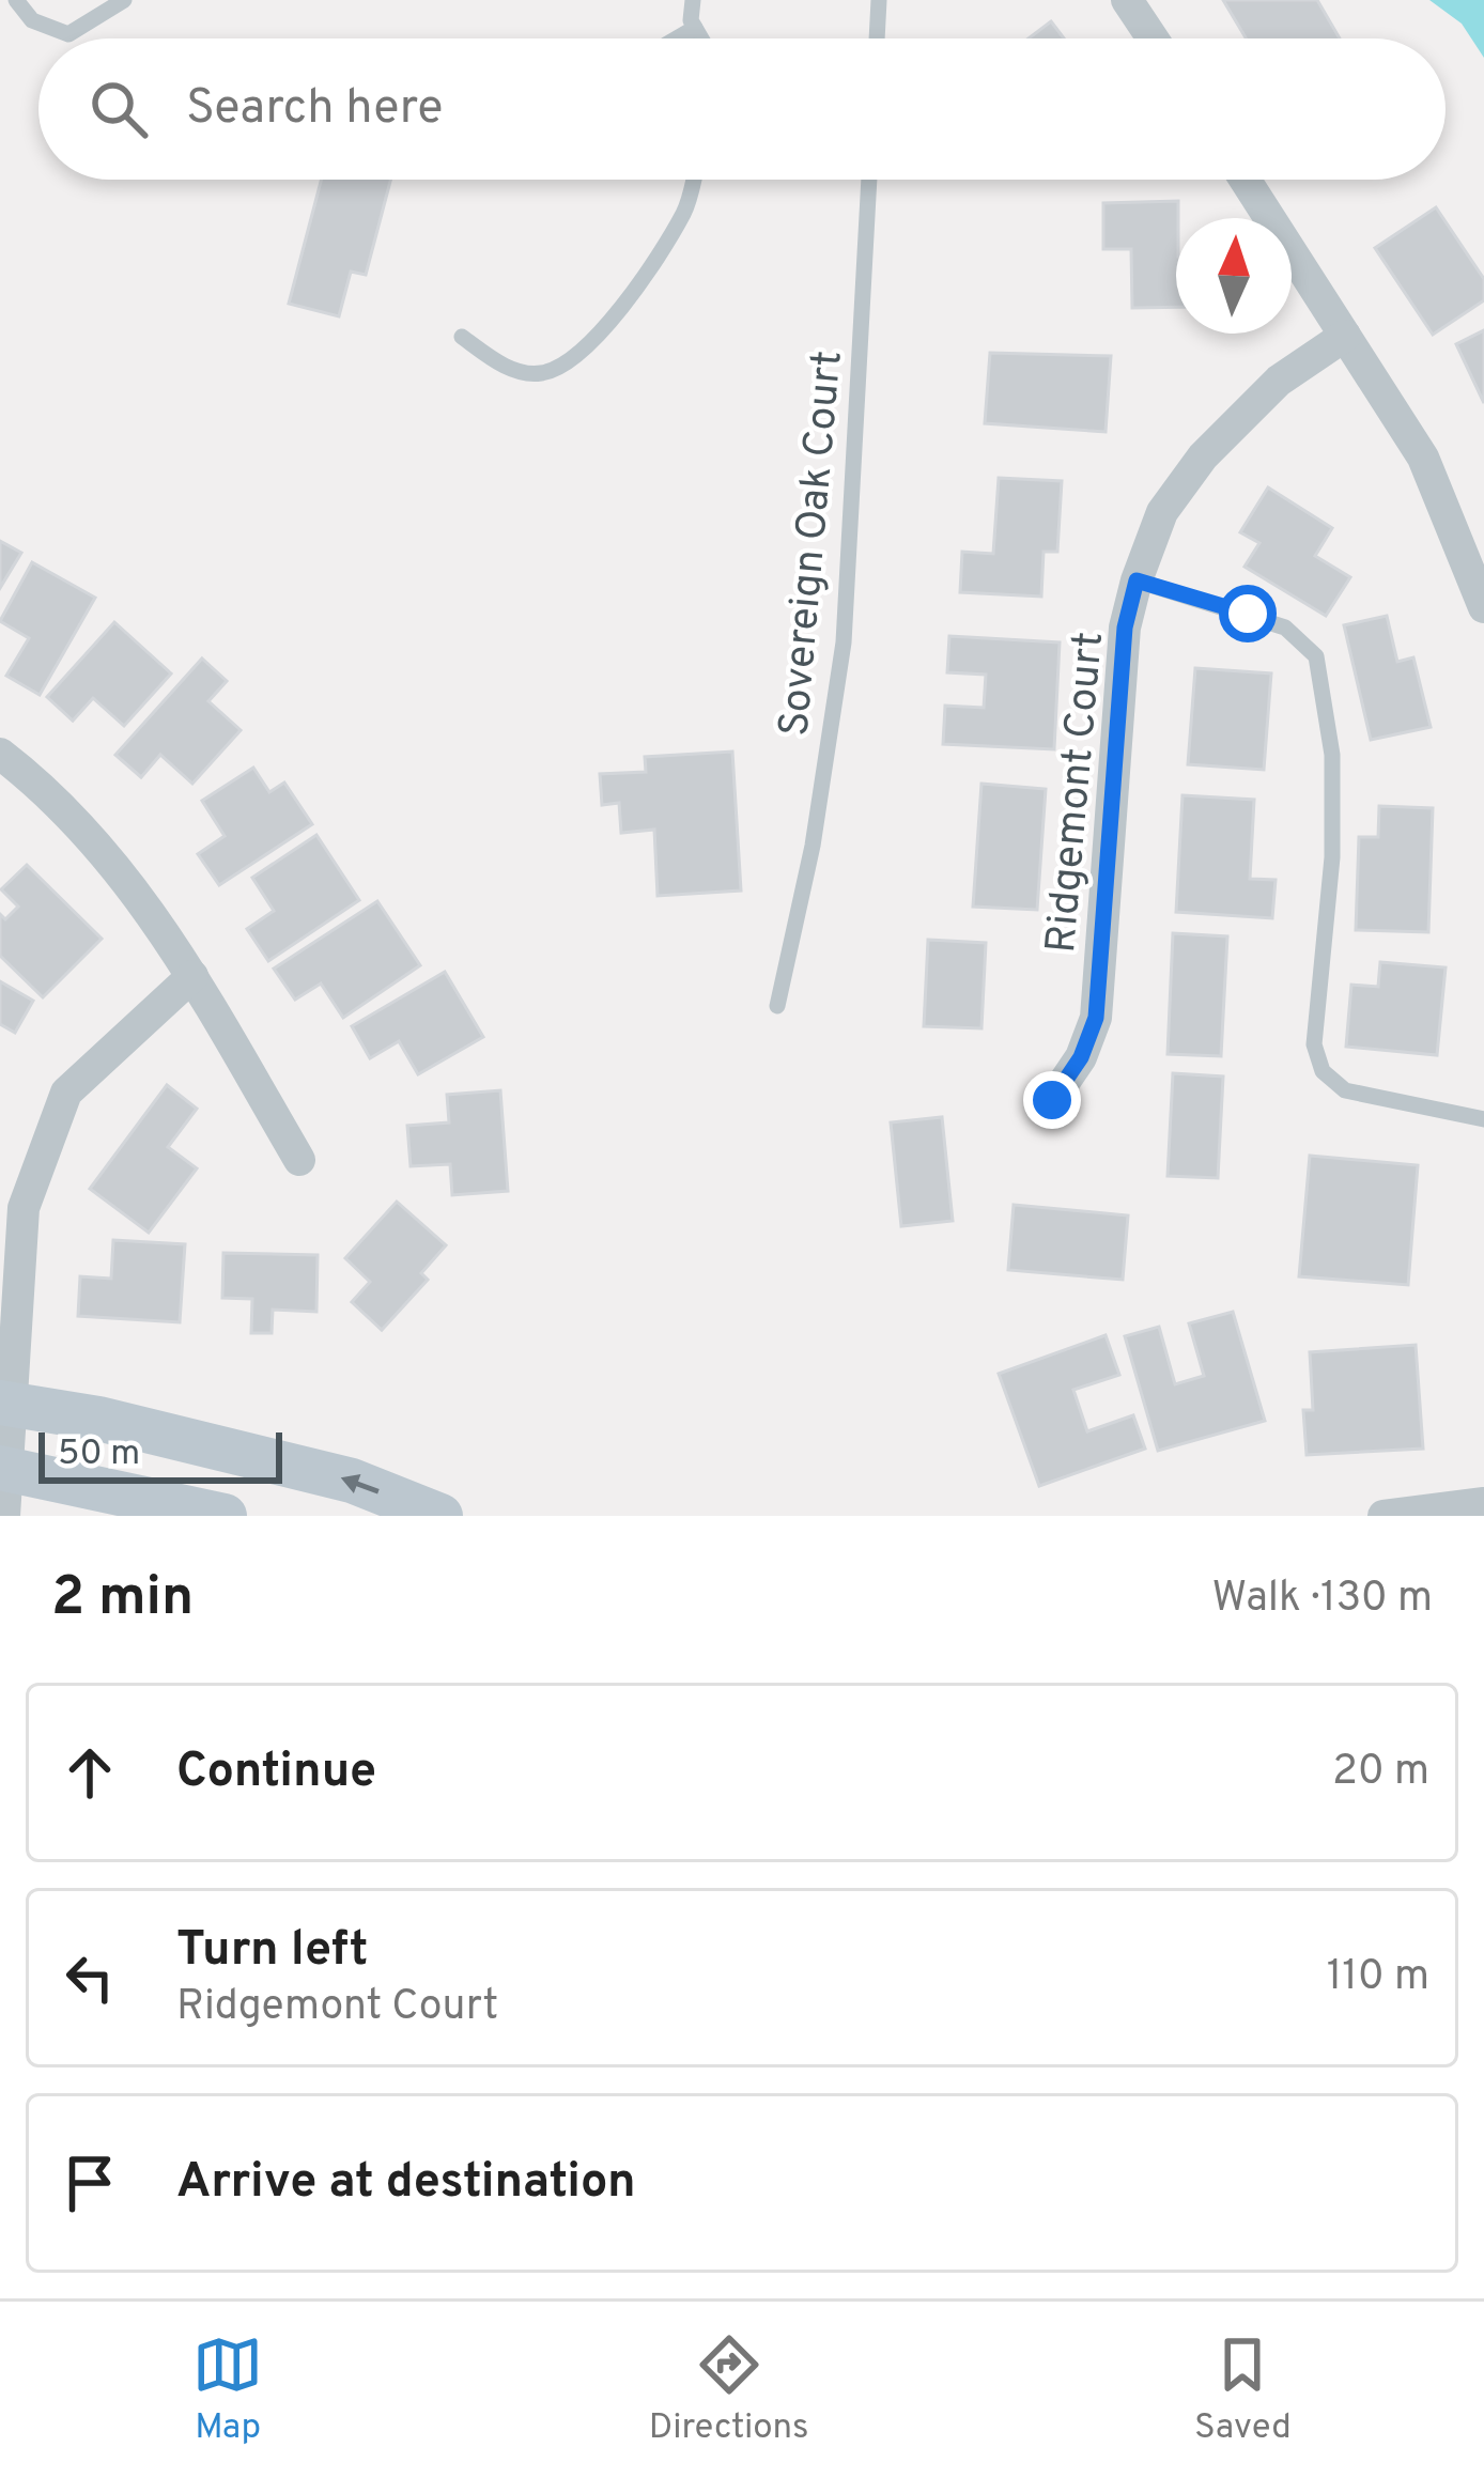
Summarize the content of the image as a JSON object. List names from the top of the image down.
{
  "streets": {
    "street": ["Ridgemont Court"],
    "lane": ["Sovereign Oak Court"]
  },
  "scale_bar": "50 m",
  "north": "top",
  "page": {
    "search": "Search here",
    "scale": "50 m",
    "heading": ["2 min", "Walk · 130 m"],
    "list": [
      ["Continue", "20 m"],
      ["Turn left", "Ridgemont Court", "110 m"],
      "Arrive at destination"
    ],
    "nav": ["Map", "Directions", "Saved"]
  }
}
